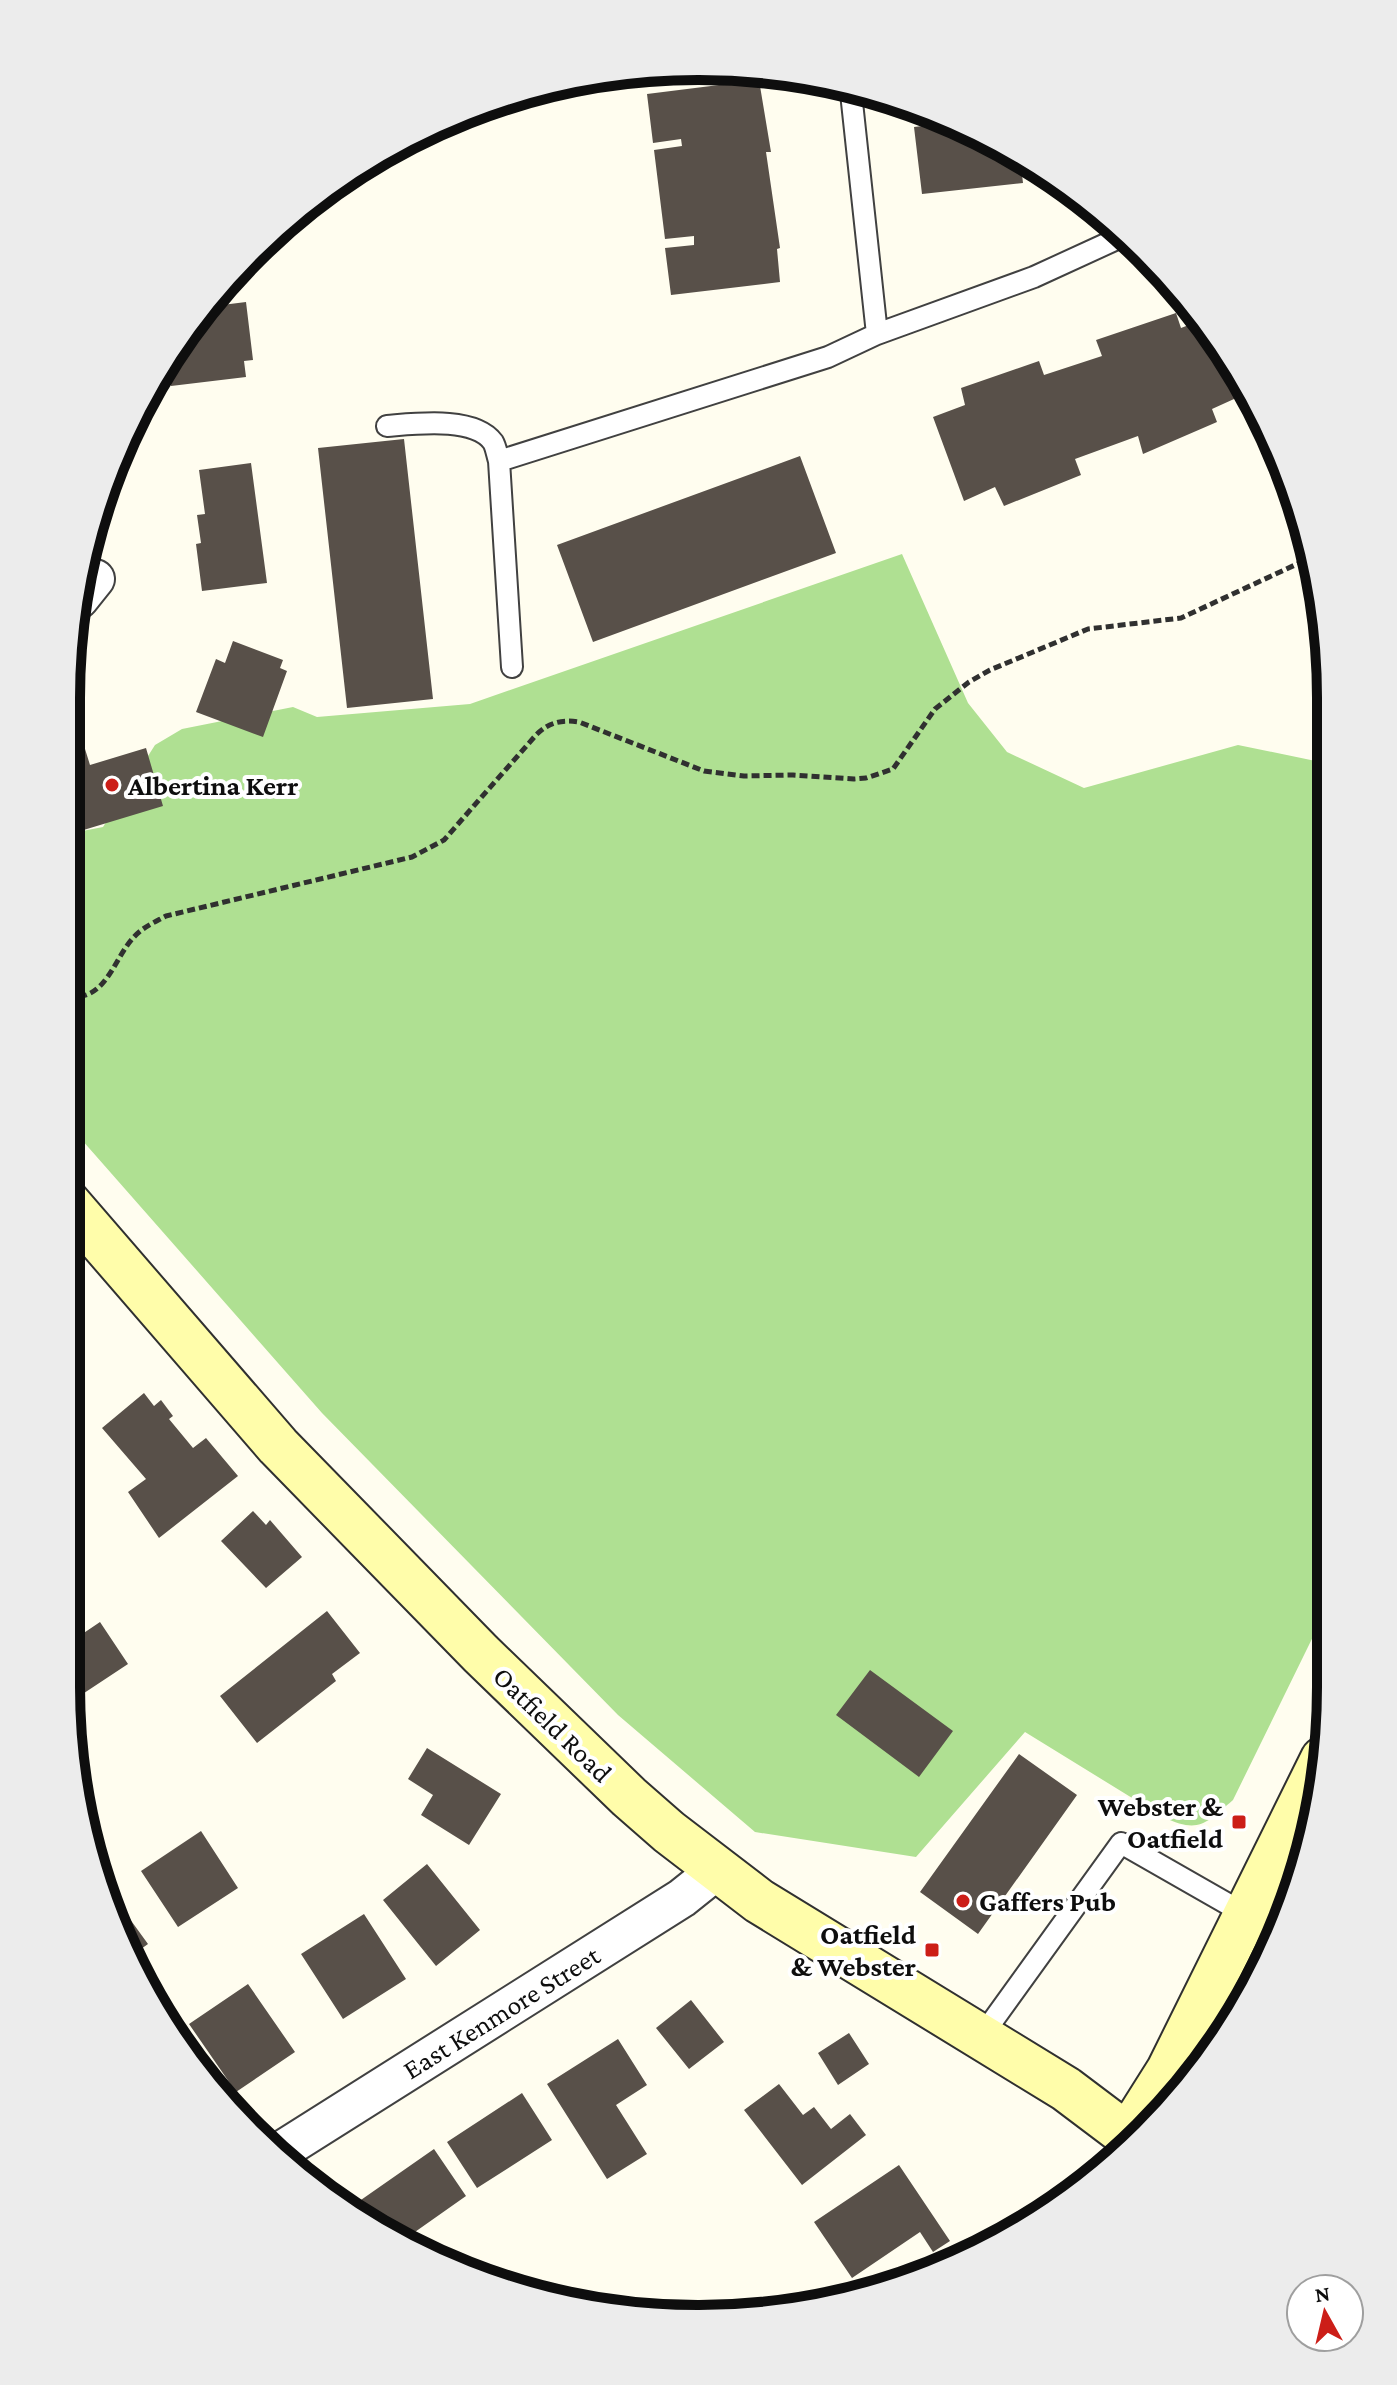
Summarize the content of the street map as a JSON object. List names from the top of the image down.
{
  "streets": {
    "main road": ["Oatfield Road"],
    "street": ["East Kenmore Street"]
  },
  "crossings": [
    ["Oatfield Road", "East Kenmore Street"]
  ],
  "places": {
    "other": ["Albertina Kerr", "Gaffers Pub"],
    "transit": ["Webster & Oatfield", "Oatfield & Webster"]
  },
  "north": "top"
}
